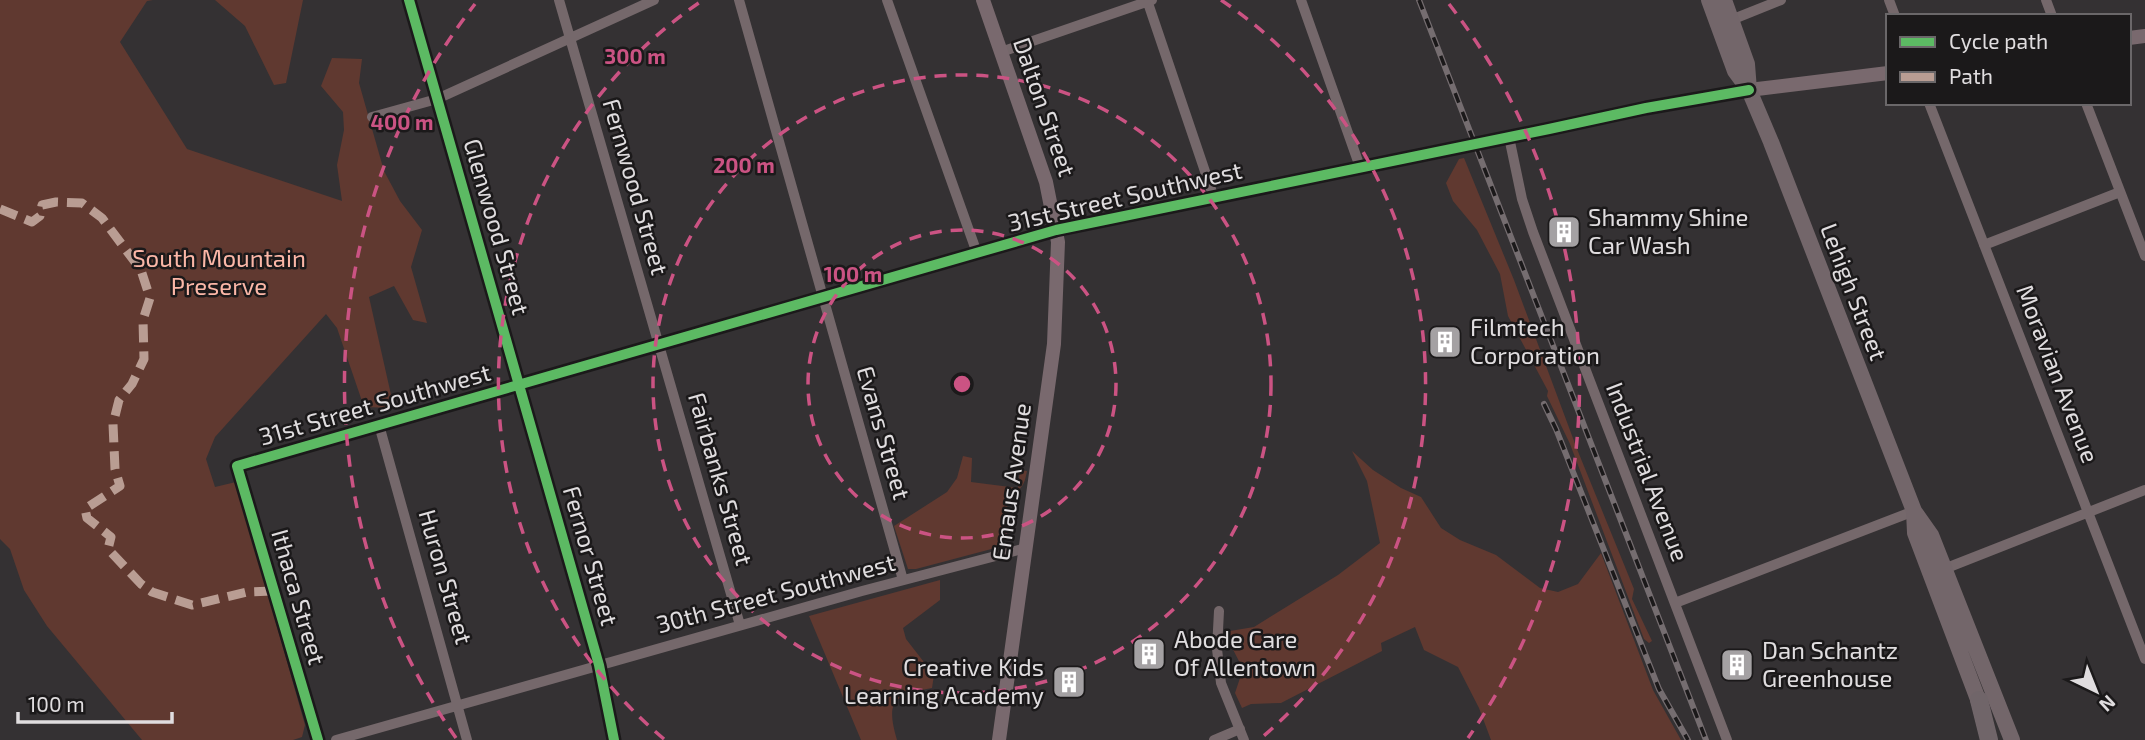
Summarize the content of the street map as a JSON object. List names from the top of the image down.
{
  "streets": {
    "highway": ["Lehigh Street"],
    "main road": ["Dalton Street", "Emaus Avenue"],
    "street": [
      "Fernwood Street",
      "31st Street Southwest",
      "Glenwood Street",
      "Moravian Avenue",
      "Evans Street",
      "Industrial Avenue",
      "Fairbanks Street",
      "Fernor Street",
      "Huron Street",
      "30th Street Southwest",
      "Ithaca Street"
    ]
  },
  "crossings": [
    ["Dalton Street", "31st Street Southwest"],
    ["Dalton Street", "Emaus Avenue"],
    ["Fernwood Street", "31st Street Southwest"],
    ["Fernwood Street", "Fairbanks Street"],
    ["31st Street Southwest", "Glenwood Street"],
    ["31st Street Southwest", "Lehigh Street"],
    ["31st Street Southwest", "Evans Street"],
    ["31st Street Southwest", "Industrial Avenue"],
    ["31st Street Southwest", "Fairbanks Street"],
    ["31st Street Southwest", "Emaus Avenue"],
    ["31st Street Southwest", "Fernor Street"],
    ["31st Street Southwest", "Huron Street"],
    ["31st Street Southwest", "Ithaca Street"],
    ["Glenwood Street", "Fernor Street"],
    ["Evans Street", "30th Street Southwest"],
    ["Fairbanks Street", "30th Street Southwest"],
    ["Emaus Avenue", "30th Street Southwest"],
    ["Fernor Street", "30th Street Southwest"],
    ["Huron Street", "30th Street Southwest"]
  ],
  "parks": ["South Mountain Preserve"],
  "places": {
    "building": [
      "Shammy Shine Car Wash",
      "Filmtech Corporation",
      "Abode Care Of Allentown",
      "Dan Schantz Greenhouse",
      "Creative Kids Learning Academy"
    ]
  },
  "legend": ["Cycle path", "Path"],
  "scale_bar": "100 m",
  "north": "bottom right",
  "rings": [
    "300 m",
    "400 m",
    "200 m",
    "100 m"
  ]
}
